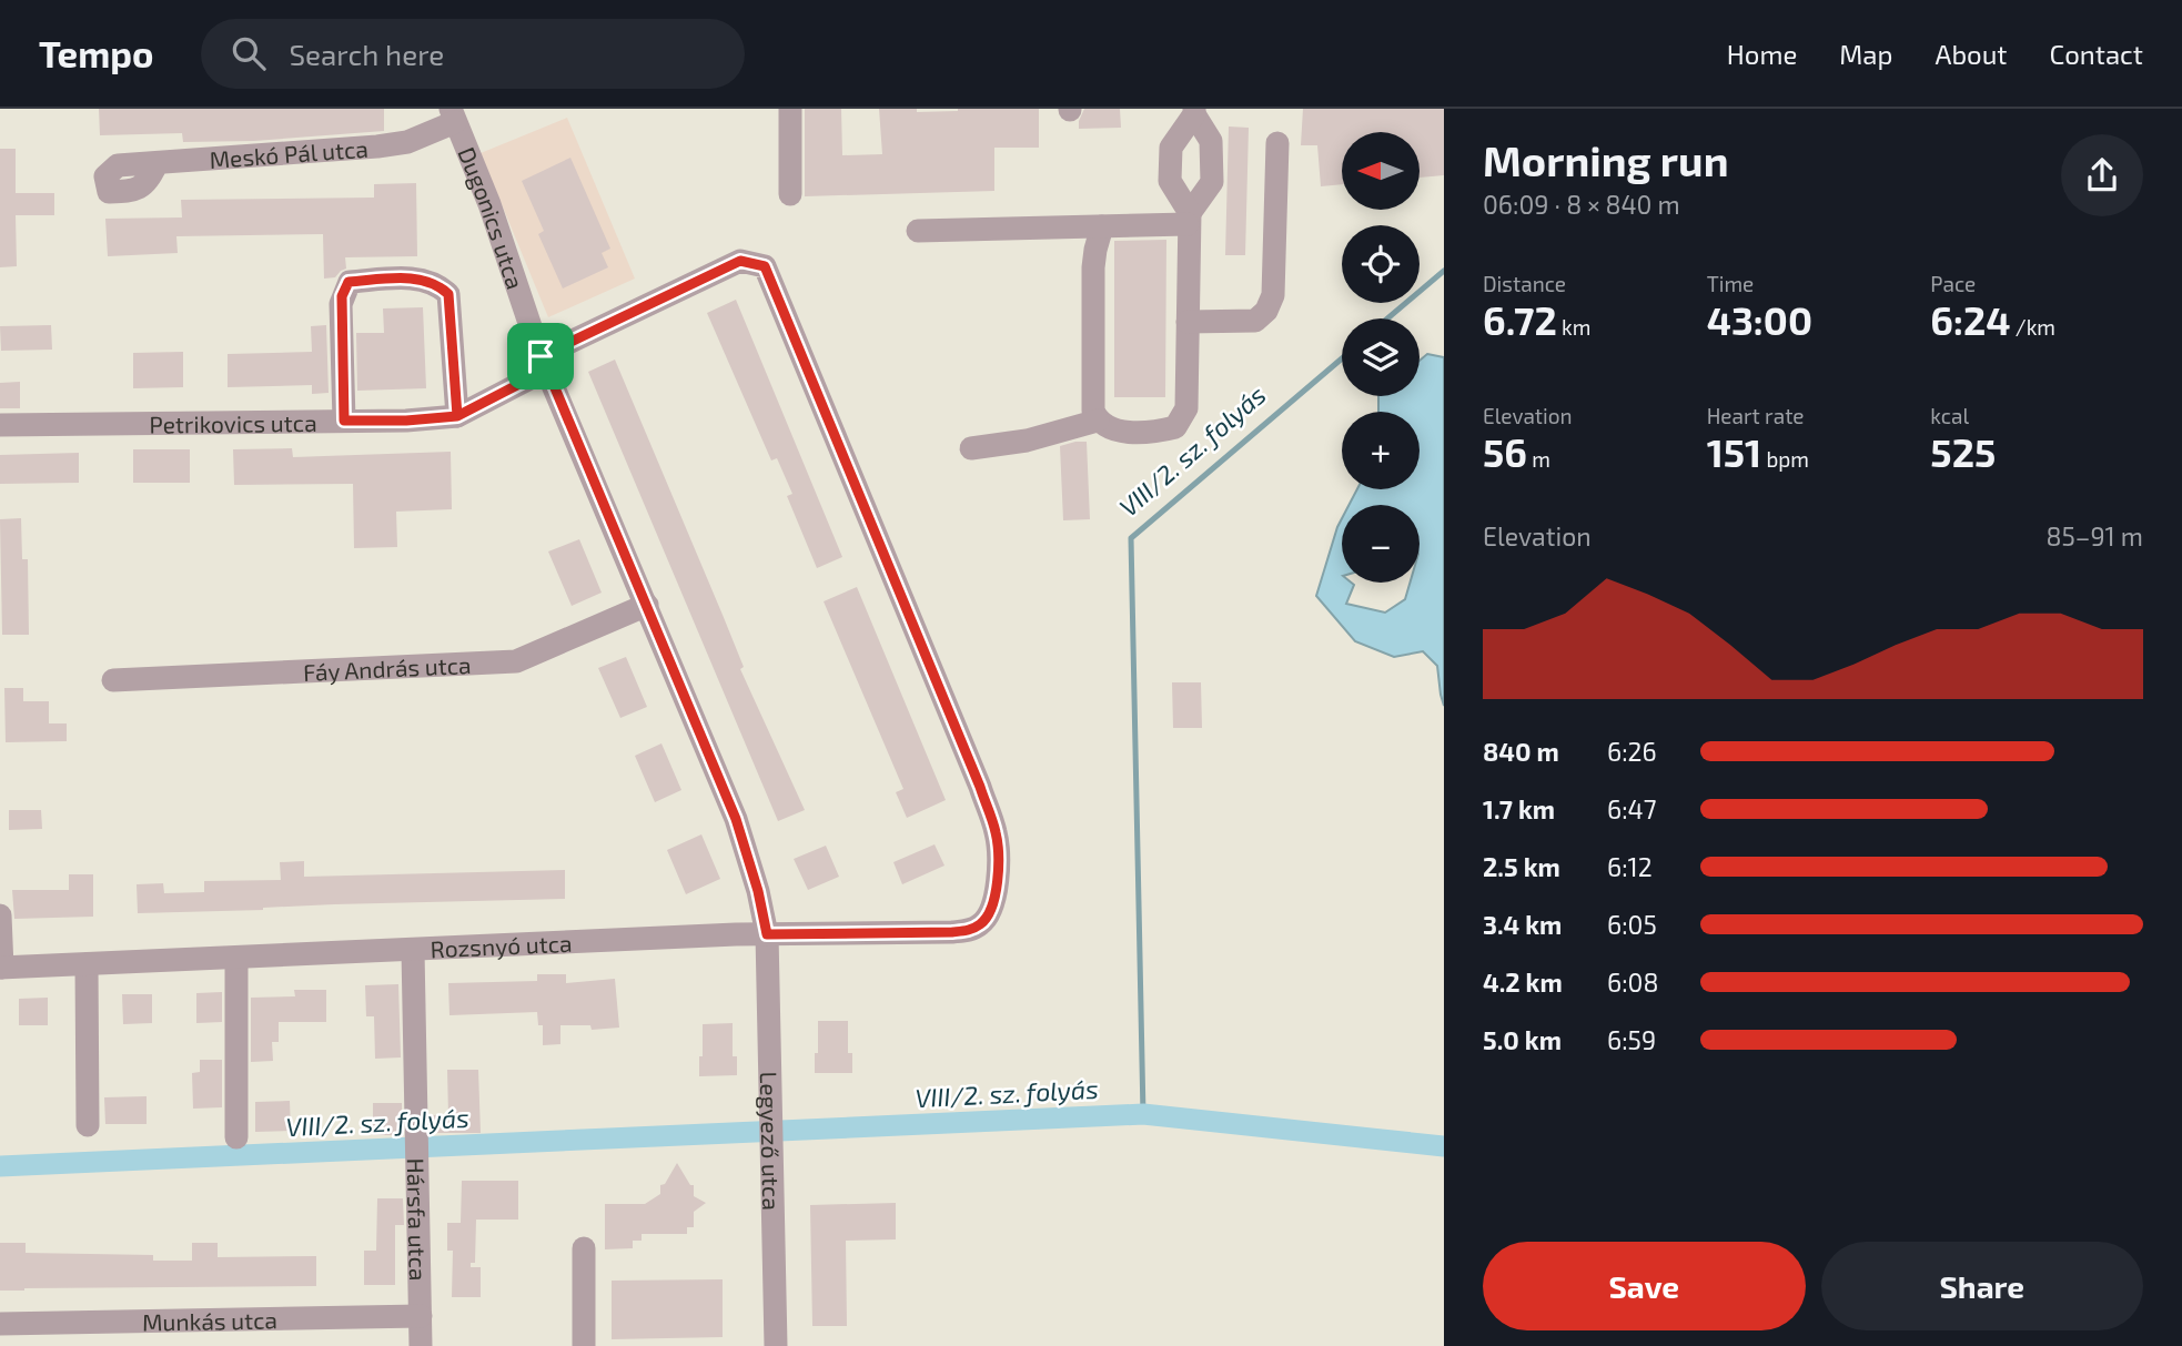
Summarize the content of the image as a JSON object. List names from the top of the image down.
{
  "streets": {
    "street": [
      "Meskó Pál utca",
      "Dugonics utca",
      "Petrikovics utca",
      "Fáy András utca",
      "Rozsnyó utca",
      "Legyező utca",
      "Hársfa utca",
      "Munkás utca"
    ]
  },
  "crossings": [
    ["Meskó Pál utca", "Dugonics utca"],
    ["Dugonics utca", "Petrikovics utca"],
    ["Dugonics utca", "Fáy András utca"],
    ["Dugonics utca", "Rozsnyó utca"],
    ["Dugonics utca", "Legyező utca"],
    ["Petrikovics utca", "Rozsnyó utca"],
    ["Rozsnyó utca", "Legyező utca"],
    ["Rozsnyó utca", "Hársfa utca"],
    ["Hársfa utca", "Munkás utca"]
  ],
  "water": ["VIII/2. sz. folyás"],
  "north": "left",
  "page": {
    "header": "Tempo",
    "search": "Search here",
    "nav": [
      "Home",
      "Map",
      "About",
      "Contact"
    ],
    "heading": ["Morning run", "06:09 · 8 × 840 m"],
    "map_buttons": ["+", "−"],
    "stats": [
      ["Distance", "6.72 km"],
      ["Time", "43:00"],
      ["Pace", "6:24 /km"],
      ["Elevation", "56 m"],
      ["Heart rate", "151 bpm"],
      ["kcal", "525"]
    ],
    "chart": ["Elevation", "85–91 m"],
    "list": [
      {
        "name": "840 m",
        "note": "6:26"
      },
      {
        "name": "1.7 km",
        "note": "6:47"
      },
      {
        "name": "2.5 km",
        "note": "6:12"
      },
      {
        "name": "3.4 km",
        "note": "6:05"
      },
      {
        "name": "4.2 km",
        "note": "6:08"
      },
      {
        "name": "5.0 km",
        "note": "6:59"
      }
    ],
    "buttons": ["Save", "Share"]
  }
}
